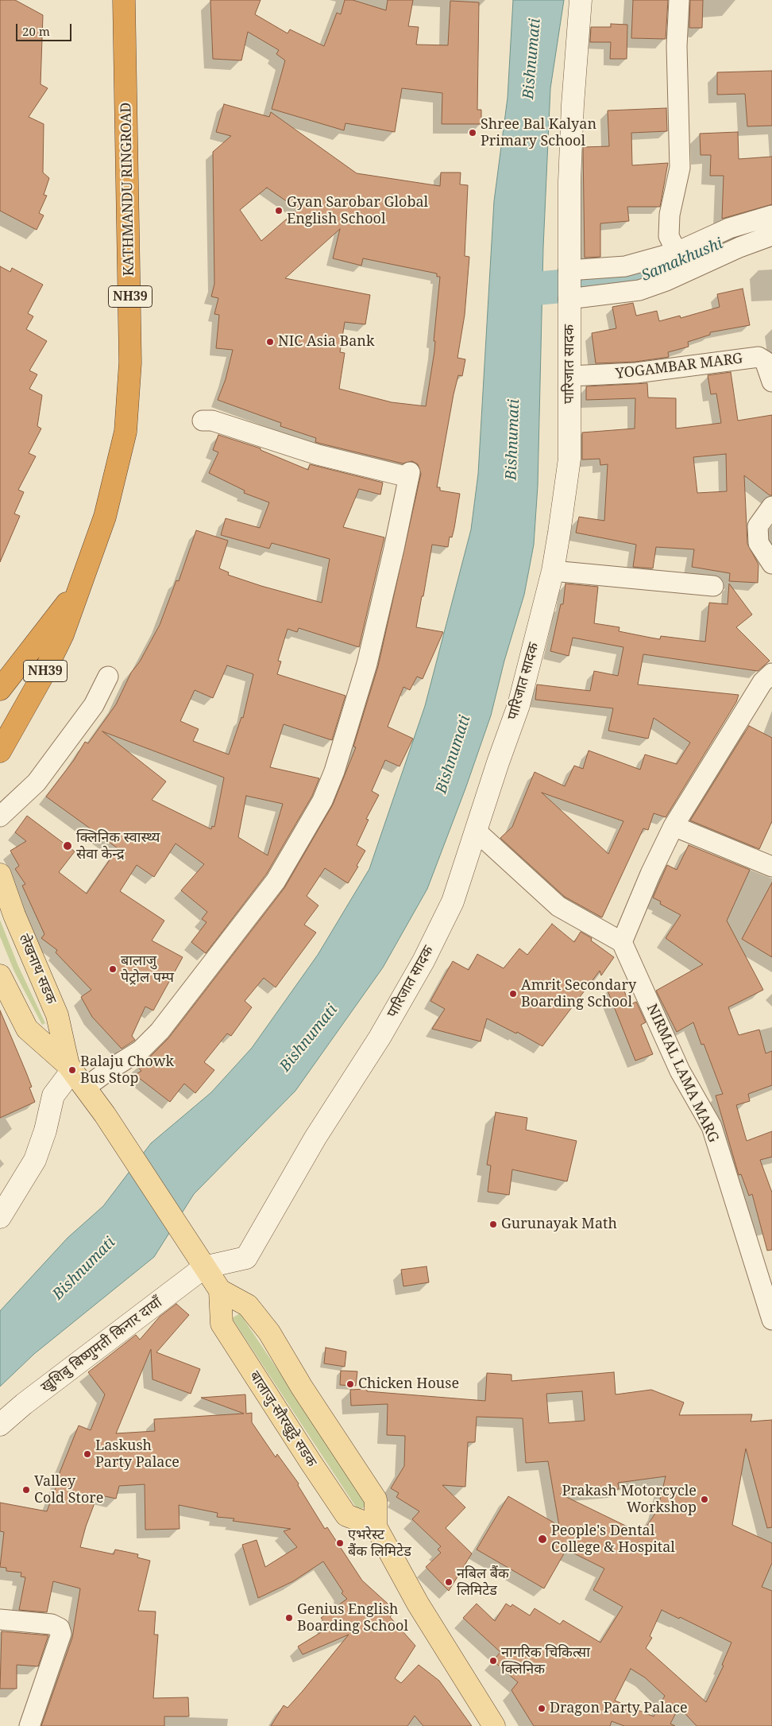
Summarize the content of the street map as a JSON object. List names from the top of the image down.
{
  "streets": {
    "highway": ["KATHMANDU RINGROAD", "NH39"],
    "main road": ["लेखनाथ सडक", "बालाजु-सौरखुट्टे सडक"],
    "street": [
      "पारिजात सादक",
      "YOGAMBAR MARG",
      "NIRMAL LAMA MARG",
      "खुशिबु बिष्णुमती किनार दायाँ"
    ]
  },
  "crossings": [
    ["पारिजात सादक", "YOGAMBAR MARG"],
    ["पारिजात सादक", "लेखनाथ सडक"],
    ["पारिजात सादक", "खुशिबु बिष्णुमती किनार दायाँ"],
    ["लेखनाथ सडक", "खुशिबु बिष्णुमती किनार दायाँ"]
  ],
  "water": ["Bishnumati", "Samakhushi"],
  "places": [
    "Shree Bal Kalyan Primary School",
    "Gyan Sarobar Global English School",
    "NIC Asia Bank",
    "क्लिनिक स्वास्थ्य सेवा केन्द्र",
    "बालाजु पेट्रोल पम्प",
    "Amrit Secondary Boarding School",
    "Balaju Chowk Bus Stop",
    "Gurunayak Math",
    "Chicken House",
    "Laskush Party Palace",
    "Valley Cold Store",
    "Prakash Motorcycle Workshop",
    "People's Dental College & Hospital",
    "एभरेस्ट बैंक लिमिटेड",
    "नबिल बैंक लिमिटेड",
    "Genius English Boarding School",
    "नागरिक चिकित्सा क्लिनिक",
    "Dragon Party Palace"
  ],
  "scale_bar": "20 m"
}
